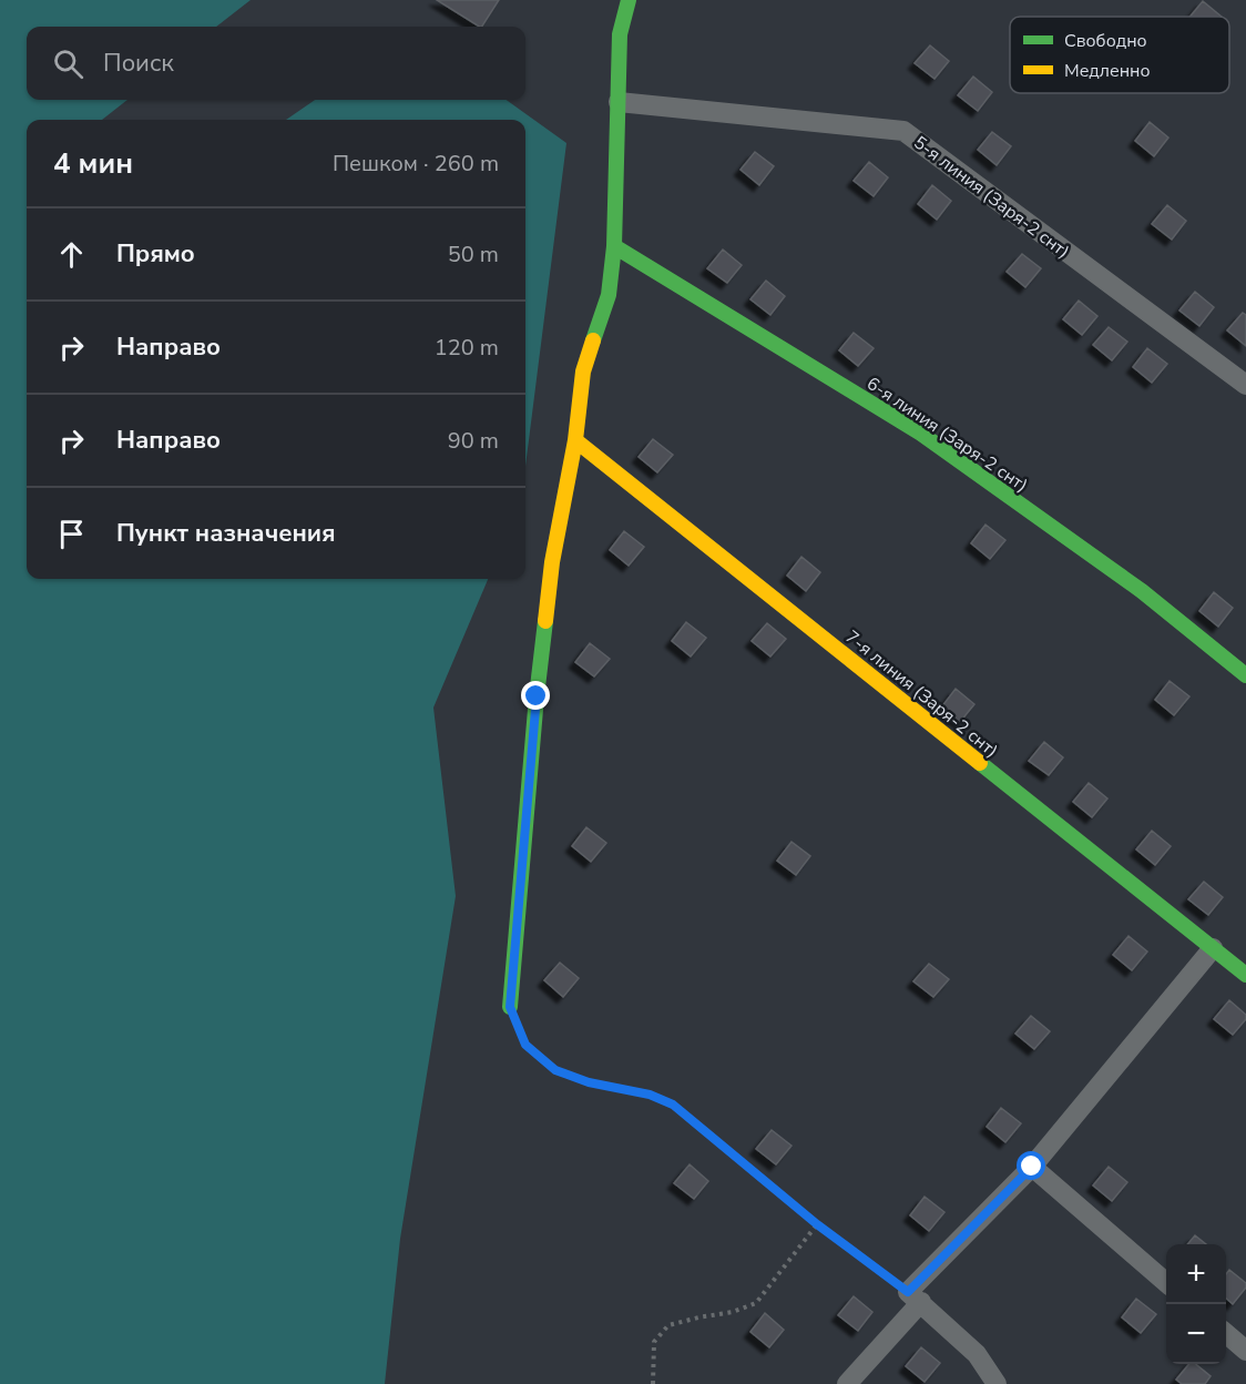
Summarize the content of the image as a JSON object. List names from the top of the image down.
{
  "streets": {
    "street": ["5-я линия (Заря-2 снт)", "6-я линия (Заря-2 снт)", "7-я линия (Заря-2 снт)"]
  },
  "legend": ["Свободно", "Медленно"],
  "page": {
    "search": "Поиск",
    "heading": ["4 мин", "Пешком · 260 m"],
    "list": [
      ["Прямо", "50 m"],
      ["Направо", "120 m"],
      ["Направо", "90 m"],
      "Пункт назначения"
    ],
    "map_buttons": ["+", "−"]
  }
}
